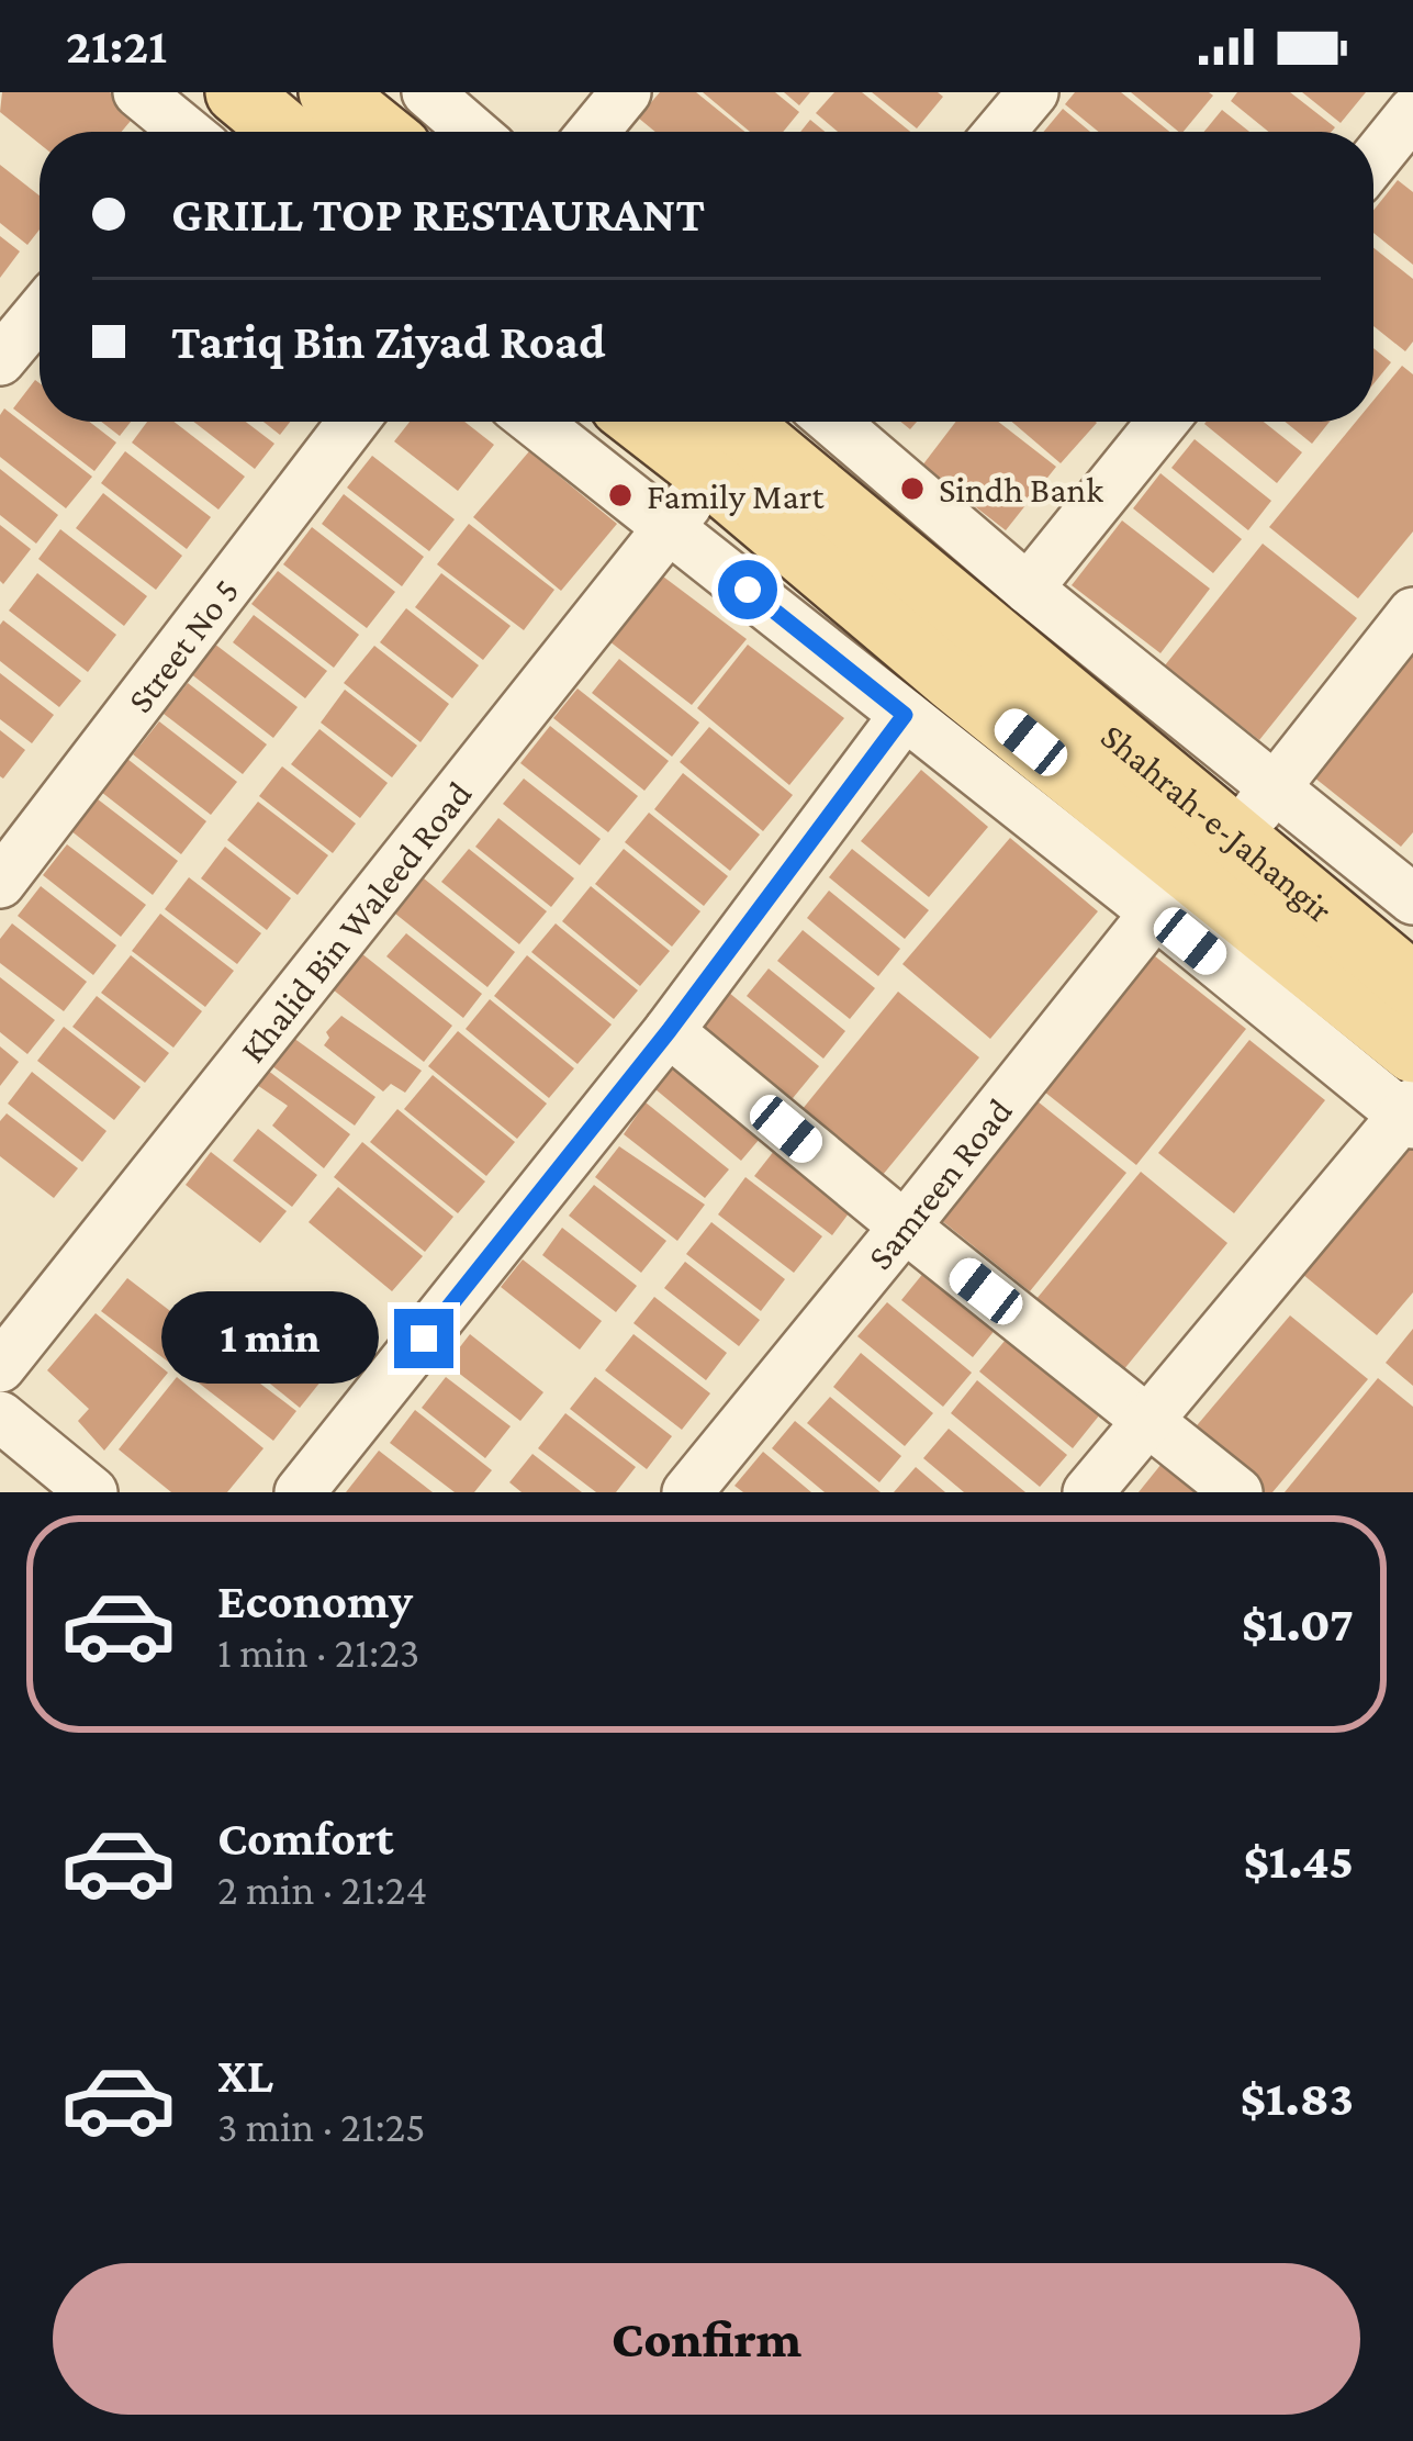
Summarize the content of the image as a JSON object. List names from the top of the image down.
{
  "streets": {
    "main road": ["Shahrah-e-Jahangir"],
    "street": ["Street No 5", "Khalid Bin Waleed Road", "Samreen Road"]
  },
  "crossings": [
    ["Shahrah-e-Jahangir", "Khalid Bin Waleed Road"],
    ["Shahrah-e-Jahangir", "Samreen Road"]
  ],
  "places": ["Sindh Bank", "Family Mart"],
  "page": {
    "status": "21:21",
    "banner": ["GRILL TOP RESTAURANT", "Tariq Bin Ziyad Road"],
    "bubble": "1 min",
    "list": [
      {
        "name": "Economy",
        "note": "1 min · 21:23",
        "value": "$1.07"
      },
      {
        "name": "Comfort",
        "note": "2 min · 21:24",
        "value": "$1.45"
      },
      {
        "name": "XL",
        "note": "3 min · 21:25",
        "value": "$1.83"
      }
    ],
    "buttons": "Confirm"
  }
}
